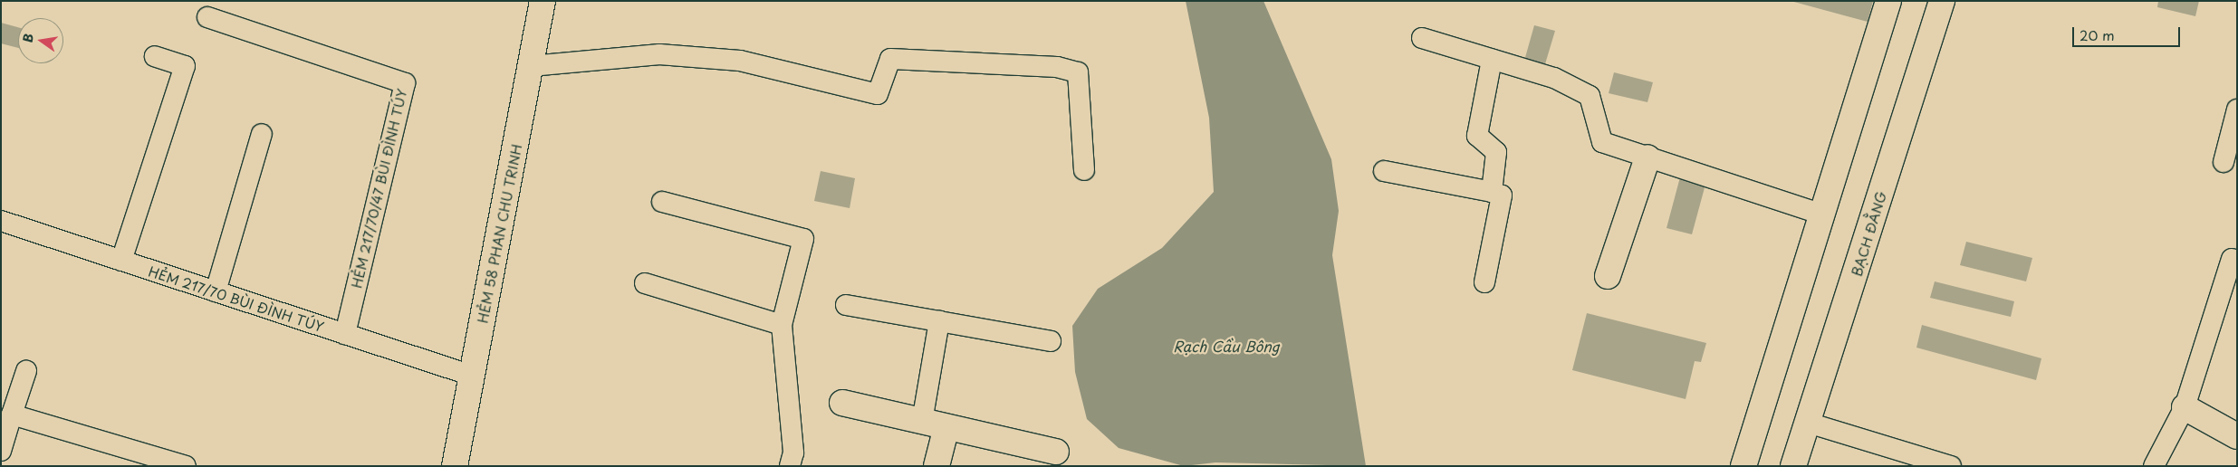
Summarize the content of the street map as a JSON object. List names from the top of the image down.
{
  "streets": {
    "main road": ["HẺM 58 PHAN CHU TRINH", "BẠCH ĐẰNG"],
    "lane": ["HẺM 217/70/47 BÙI ĐÌNH TÚY", "HẺM 217/70 BÙI ĐÌNH TÚY"]
  },
  "crossings": [
    ["HẺM 217/70/47 BÙI ĐÌNH TÚY", "HẺM 217/70 BÙI ĐÌNH TÚY"],
    ["HẺM 58 PHAN CHU TRINH", "HẺM 217/70 BÙI ĐÌNH TÚY"]
  ],
  "water": ["Rạch Cầu Bông"],
  "scale_bar": "20 m",
  "north": "left"
}
